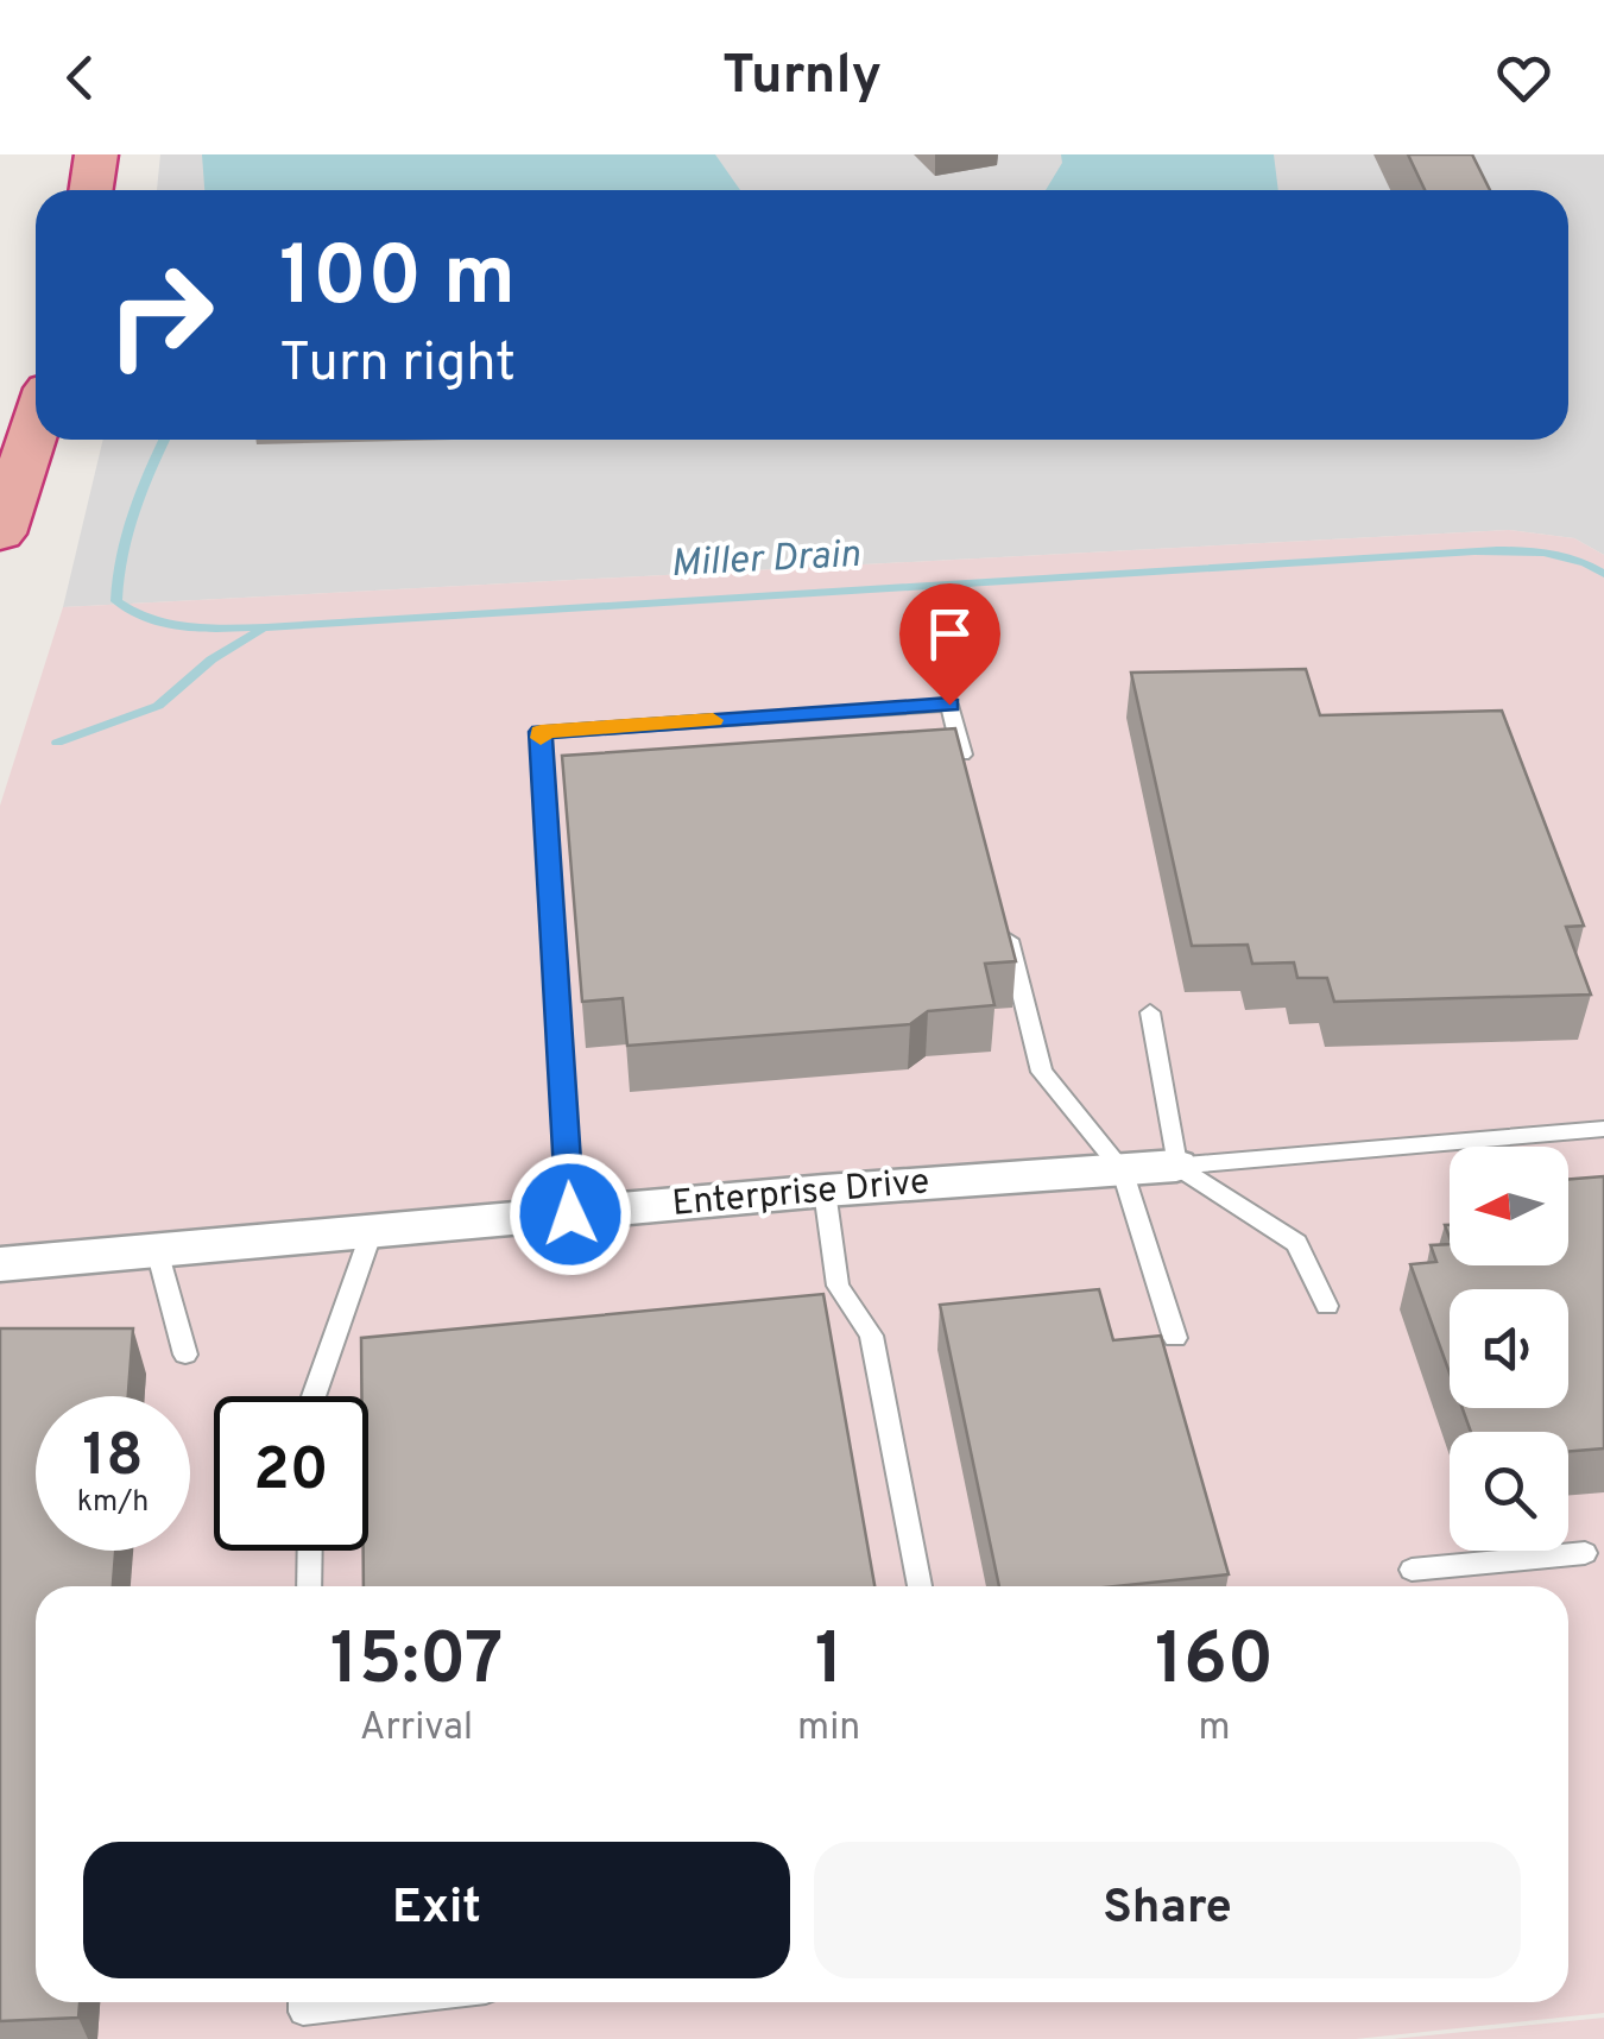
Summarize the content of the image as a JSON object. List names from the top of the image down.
{
  "streets": {
    "street": ["Enterprise Drive"]
  },
  "water": ["Miller Drain"],
  "north": "left",
  "page": {
    "header": "Turnly",
    "turn": ["100 m", "Turn right"],
    "speed": "18 km/h",
    "limit": "20",
    "eta": [
      "15:07",
      "Arrival",
      "1",
      "min",
      "160",
      "m"
    ],
    "buttons": ["Exit", "Share"]
  }
}
